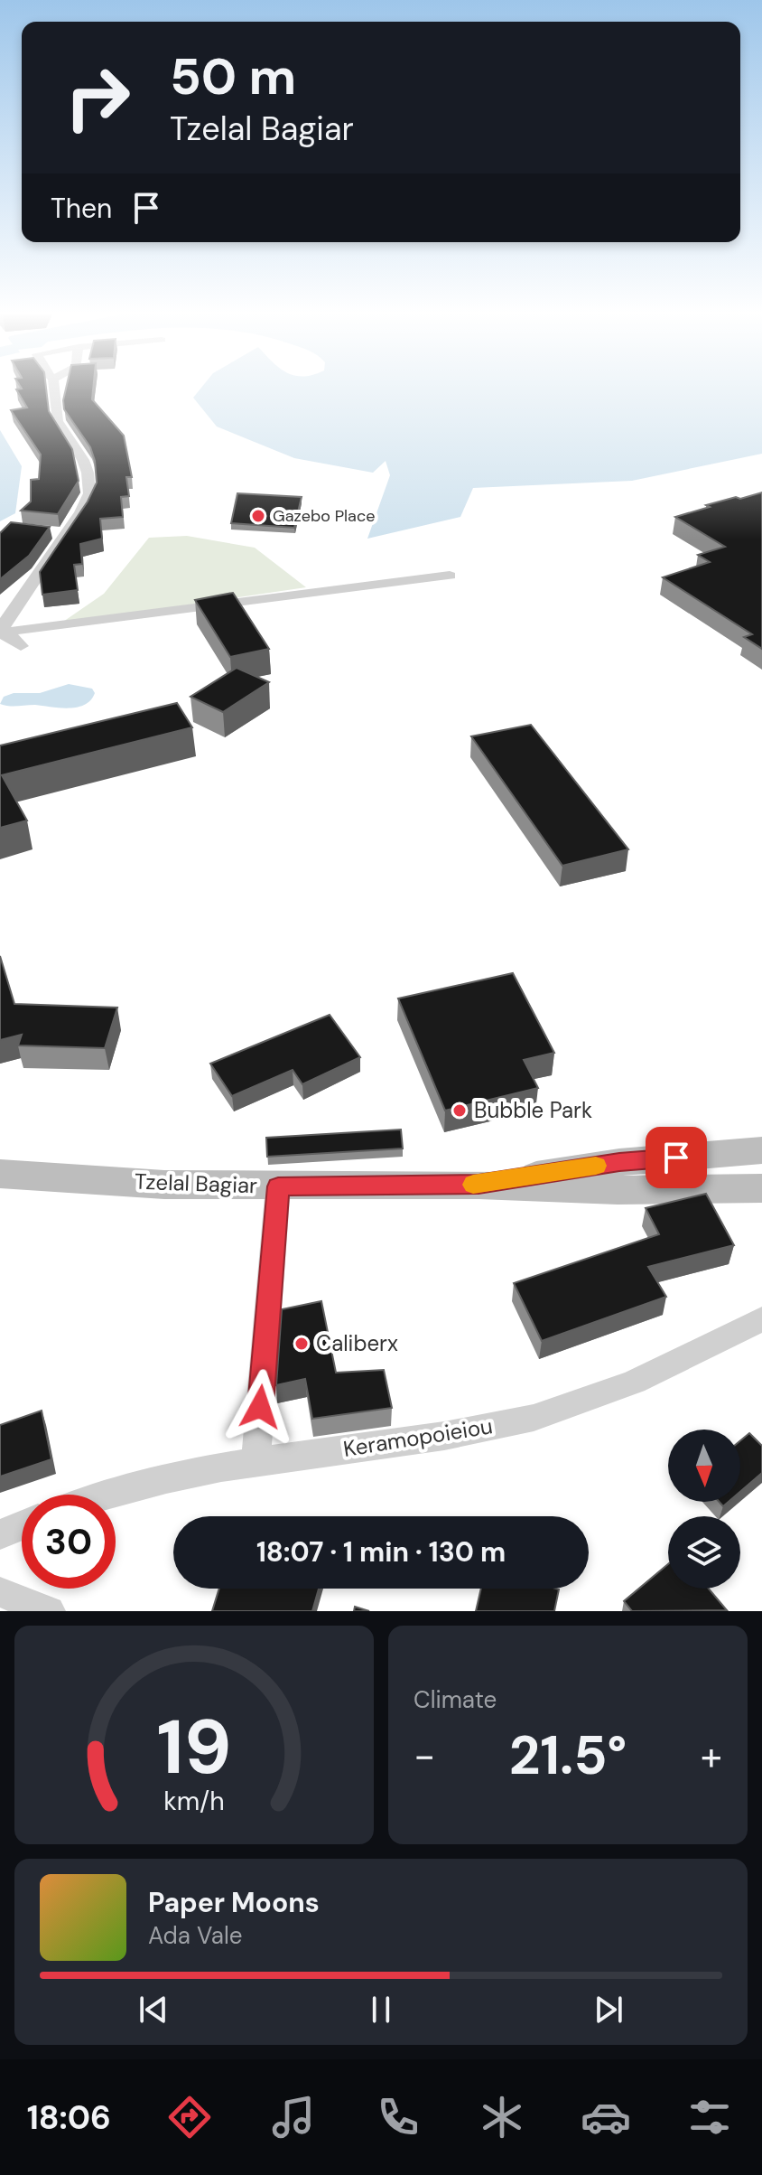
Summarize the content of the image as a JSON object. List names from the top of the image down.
{
  "streets": {
    "main road": ["Tzelal Bagiar"],
    "street": ["Keramopoieiou"]
  },
  "places": ["Gazebo Place", "Bubble Park", "Caliberx"],
  "north": "bottom",
  "page": {
    "turn": ["50 m", "Tzelal Bagiar"],
    "then": "Then",
    "limit": "30",
    "trip": "18:07 · 1 min · 130 m",
    "tile": "Climate",
    "heat": ["−", "21.5°", "+"],
    "song": ["Paper Moons", "Ada Vale"],
    "tabs": "18:06",
    "gauge": ["19", "km/h"]
  }
}
